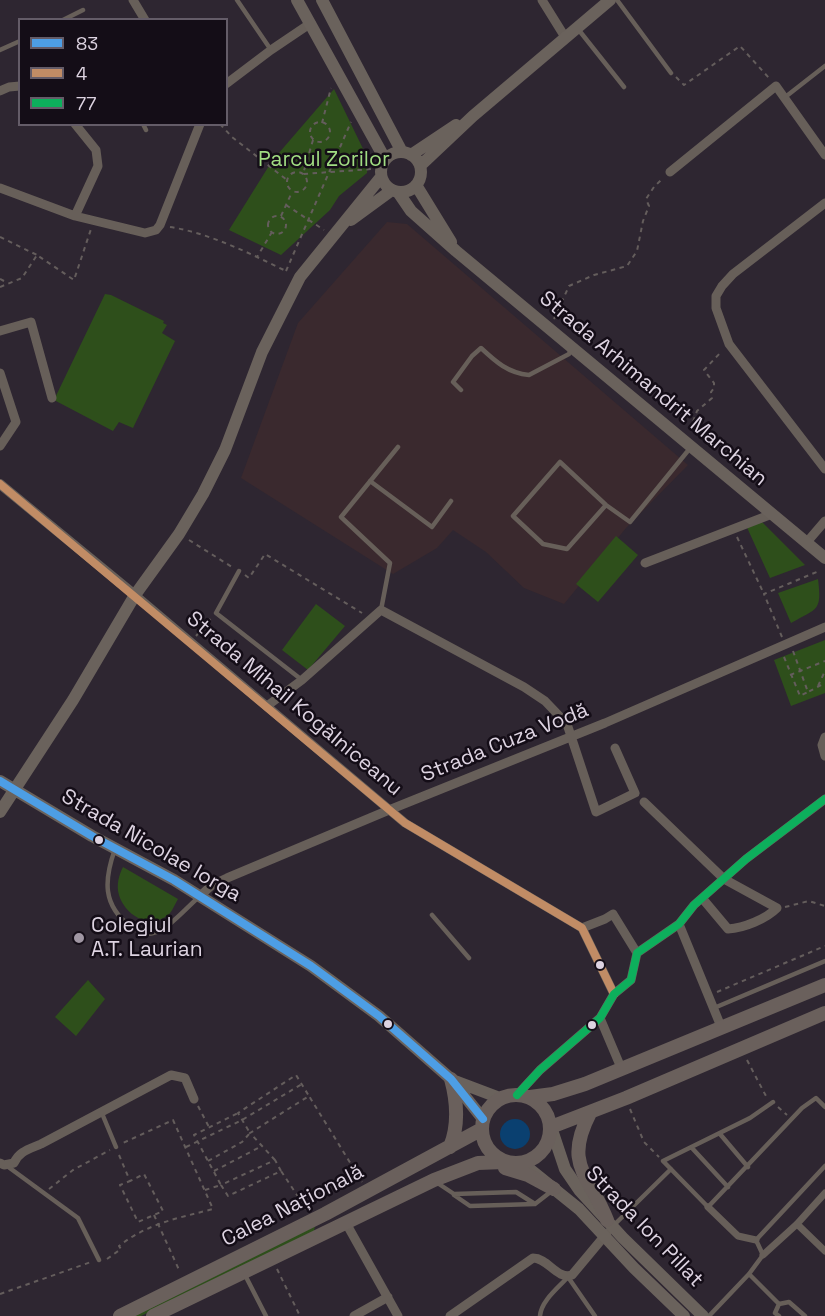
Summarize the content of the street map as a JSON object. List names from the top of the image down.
{
  "streets": {
    "main road": [
      "Strada Arhimandrit Marchian",
      "Strada Nicolae Iorga",
      "Calea Națională",
      "Strada Ion Pillat"
    ],
    "street": ["Strada Mihail Kogălniceanu", "Strada Cuza Vodă"]
  },
  "crossings": [
    ["Strada Mihail Kogălniceanu", "Strada Cuza Vodă"],
    ["Strada Cuza Vodă", "Strada Nicolae Iorga"],
    ["Strada Nicolae Iorga", "Calea Națională"],
    ["Strada Nicolae Iorga", "Strada Ion Pillat"],
    ["Calea Națională", "Strada Ion Pillat"]
  ],
  "parks": ["Parcul Zorilor"],
  "places": ["Colegiul A.T. Laurian"],
  "lines": ["transit line 4", "transit line 83", "transit line 77"],
  "legend": ["83", "4", "77"]
}
